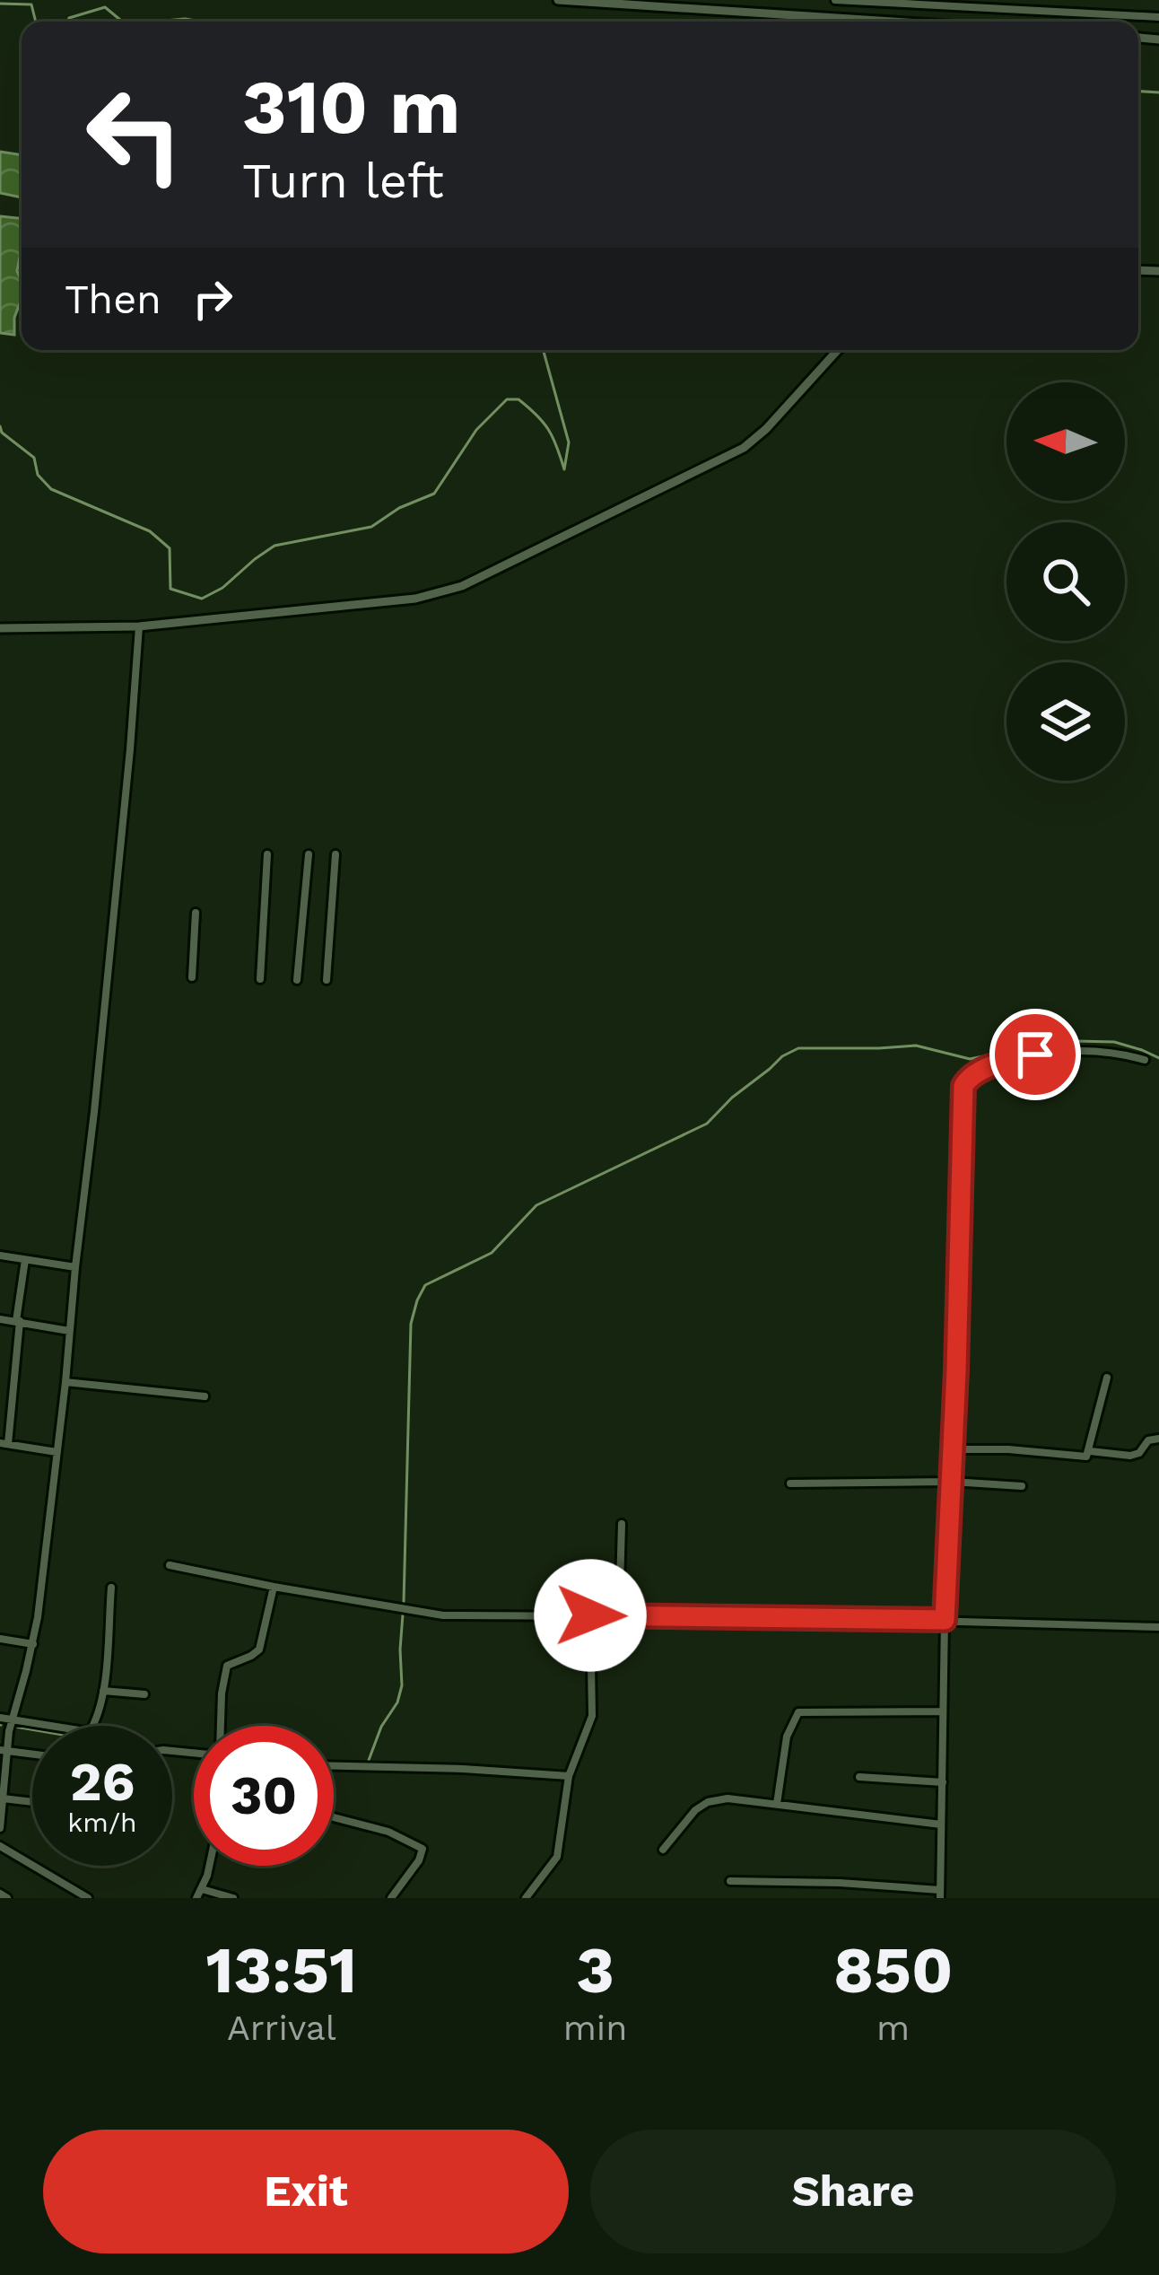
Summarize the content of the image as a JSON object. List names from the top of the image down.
{
  "north": "left",
  "page": {
    "turn": ["310 m", "Turn left"],
    "then": "Then",
    "speed": "26 km/h",
    "limit": "30",
    "eta": [
      "13:51",
      "Arrival",
      "3",
      "min",
      "850",
      "m"
    ],
    "buttons": ["Exit", "Share"]
  }
}
